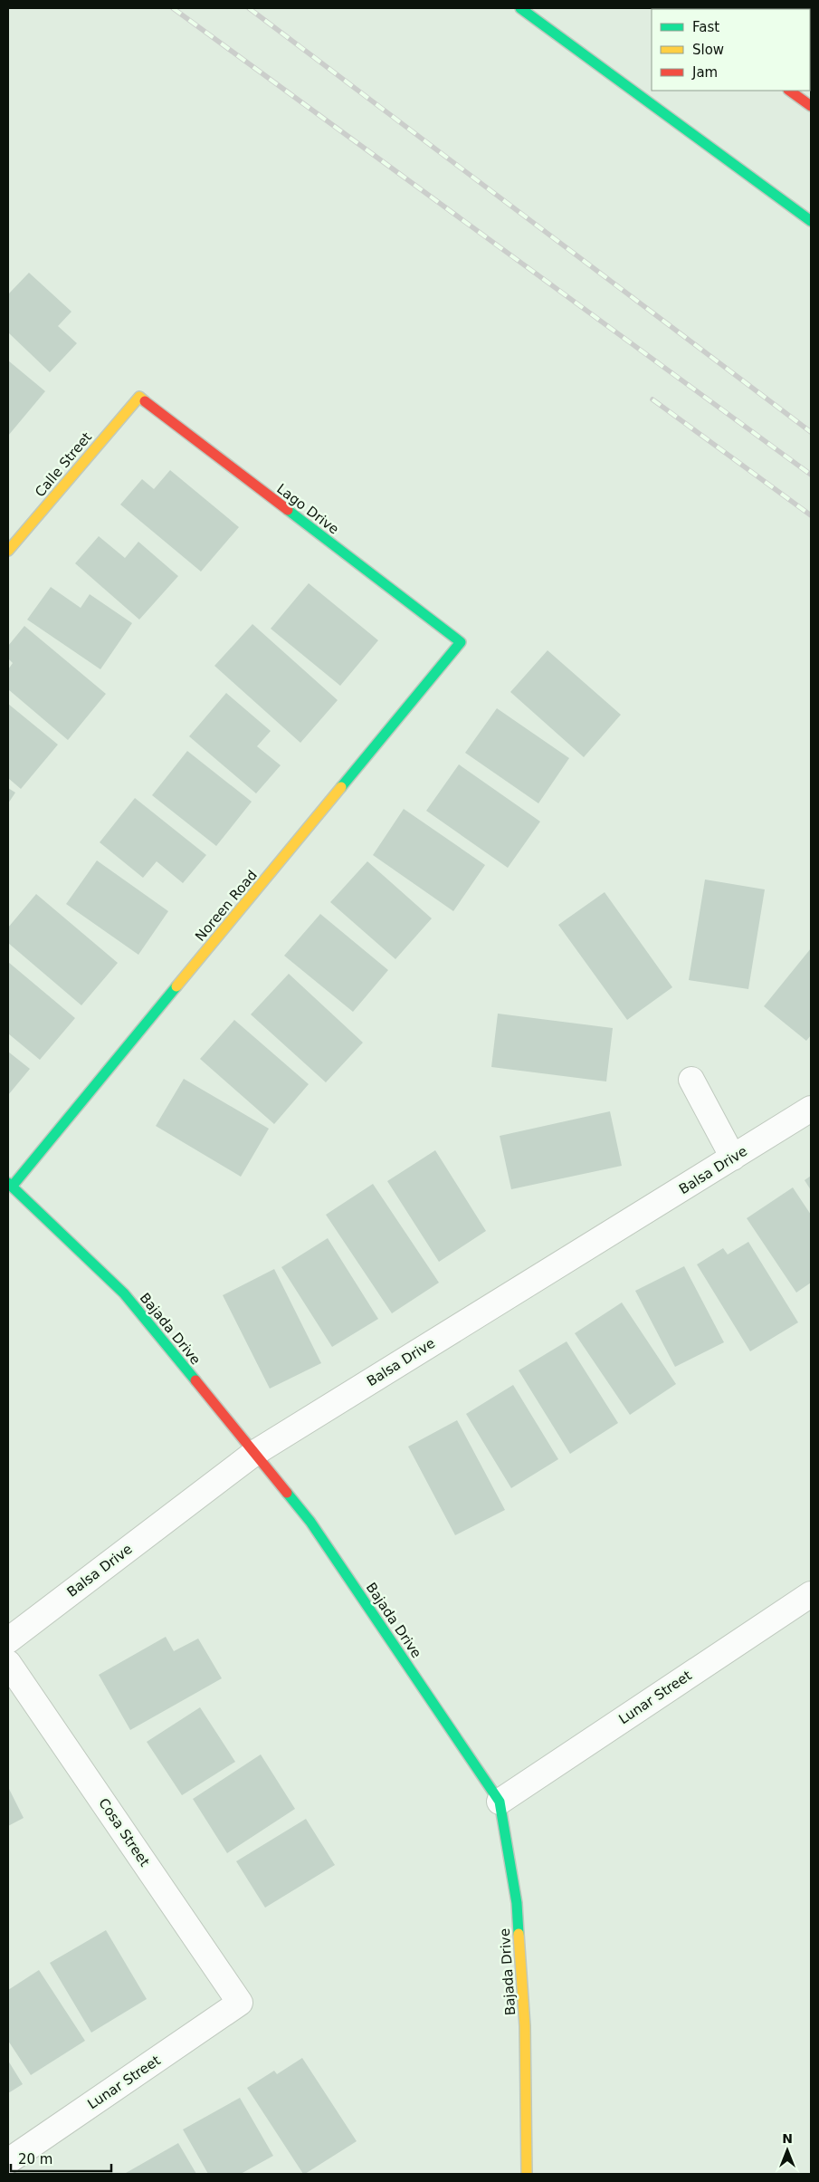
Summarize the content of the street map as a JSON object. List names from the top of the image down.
{
  "streets": {
    "street": [
      "Calle Street",
      "Lago Drive",
      "Noreen Road",
      "Balsa Drive",
      "Bajada Drive",
      "Lunar Street",
      "Cosa Street"
    ]
  },
  "crossings": [
    ["Calle Street", "Lago Drive"],
    ["Lago Drive", "Noreen Road"],
    ["Noreen Road", "Bajada Drive"],
    ["Balsa Drive", "Bajada Drive"],
    ["Bajada Drive", "Lunar Street"],
    ["Lunar Street", "Cosa Street"]
  ],
  "legend": ["Fast", "Slow", "Jam"],
  "scale_bar": "20 m",
  "north": "top"
}
